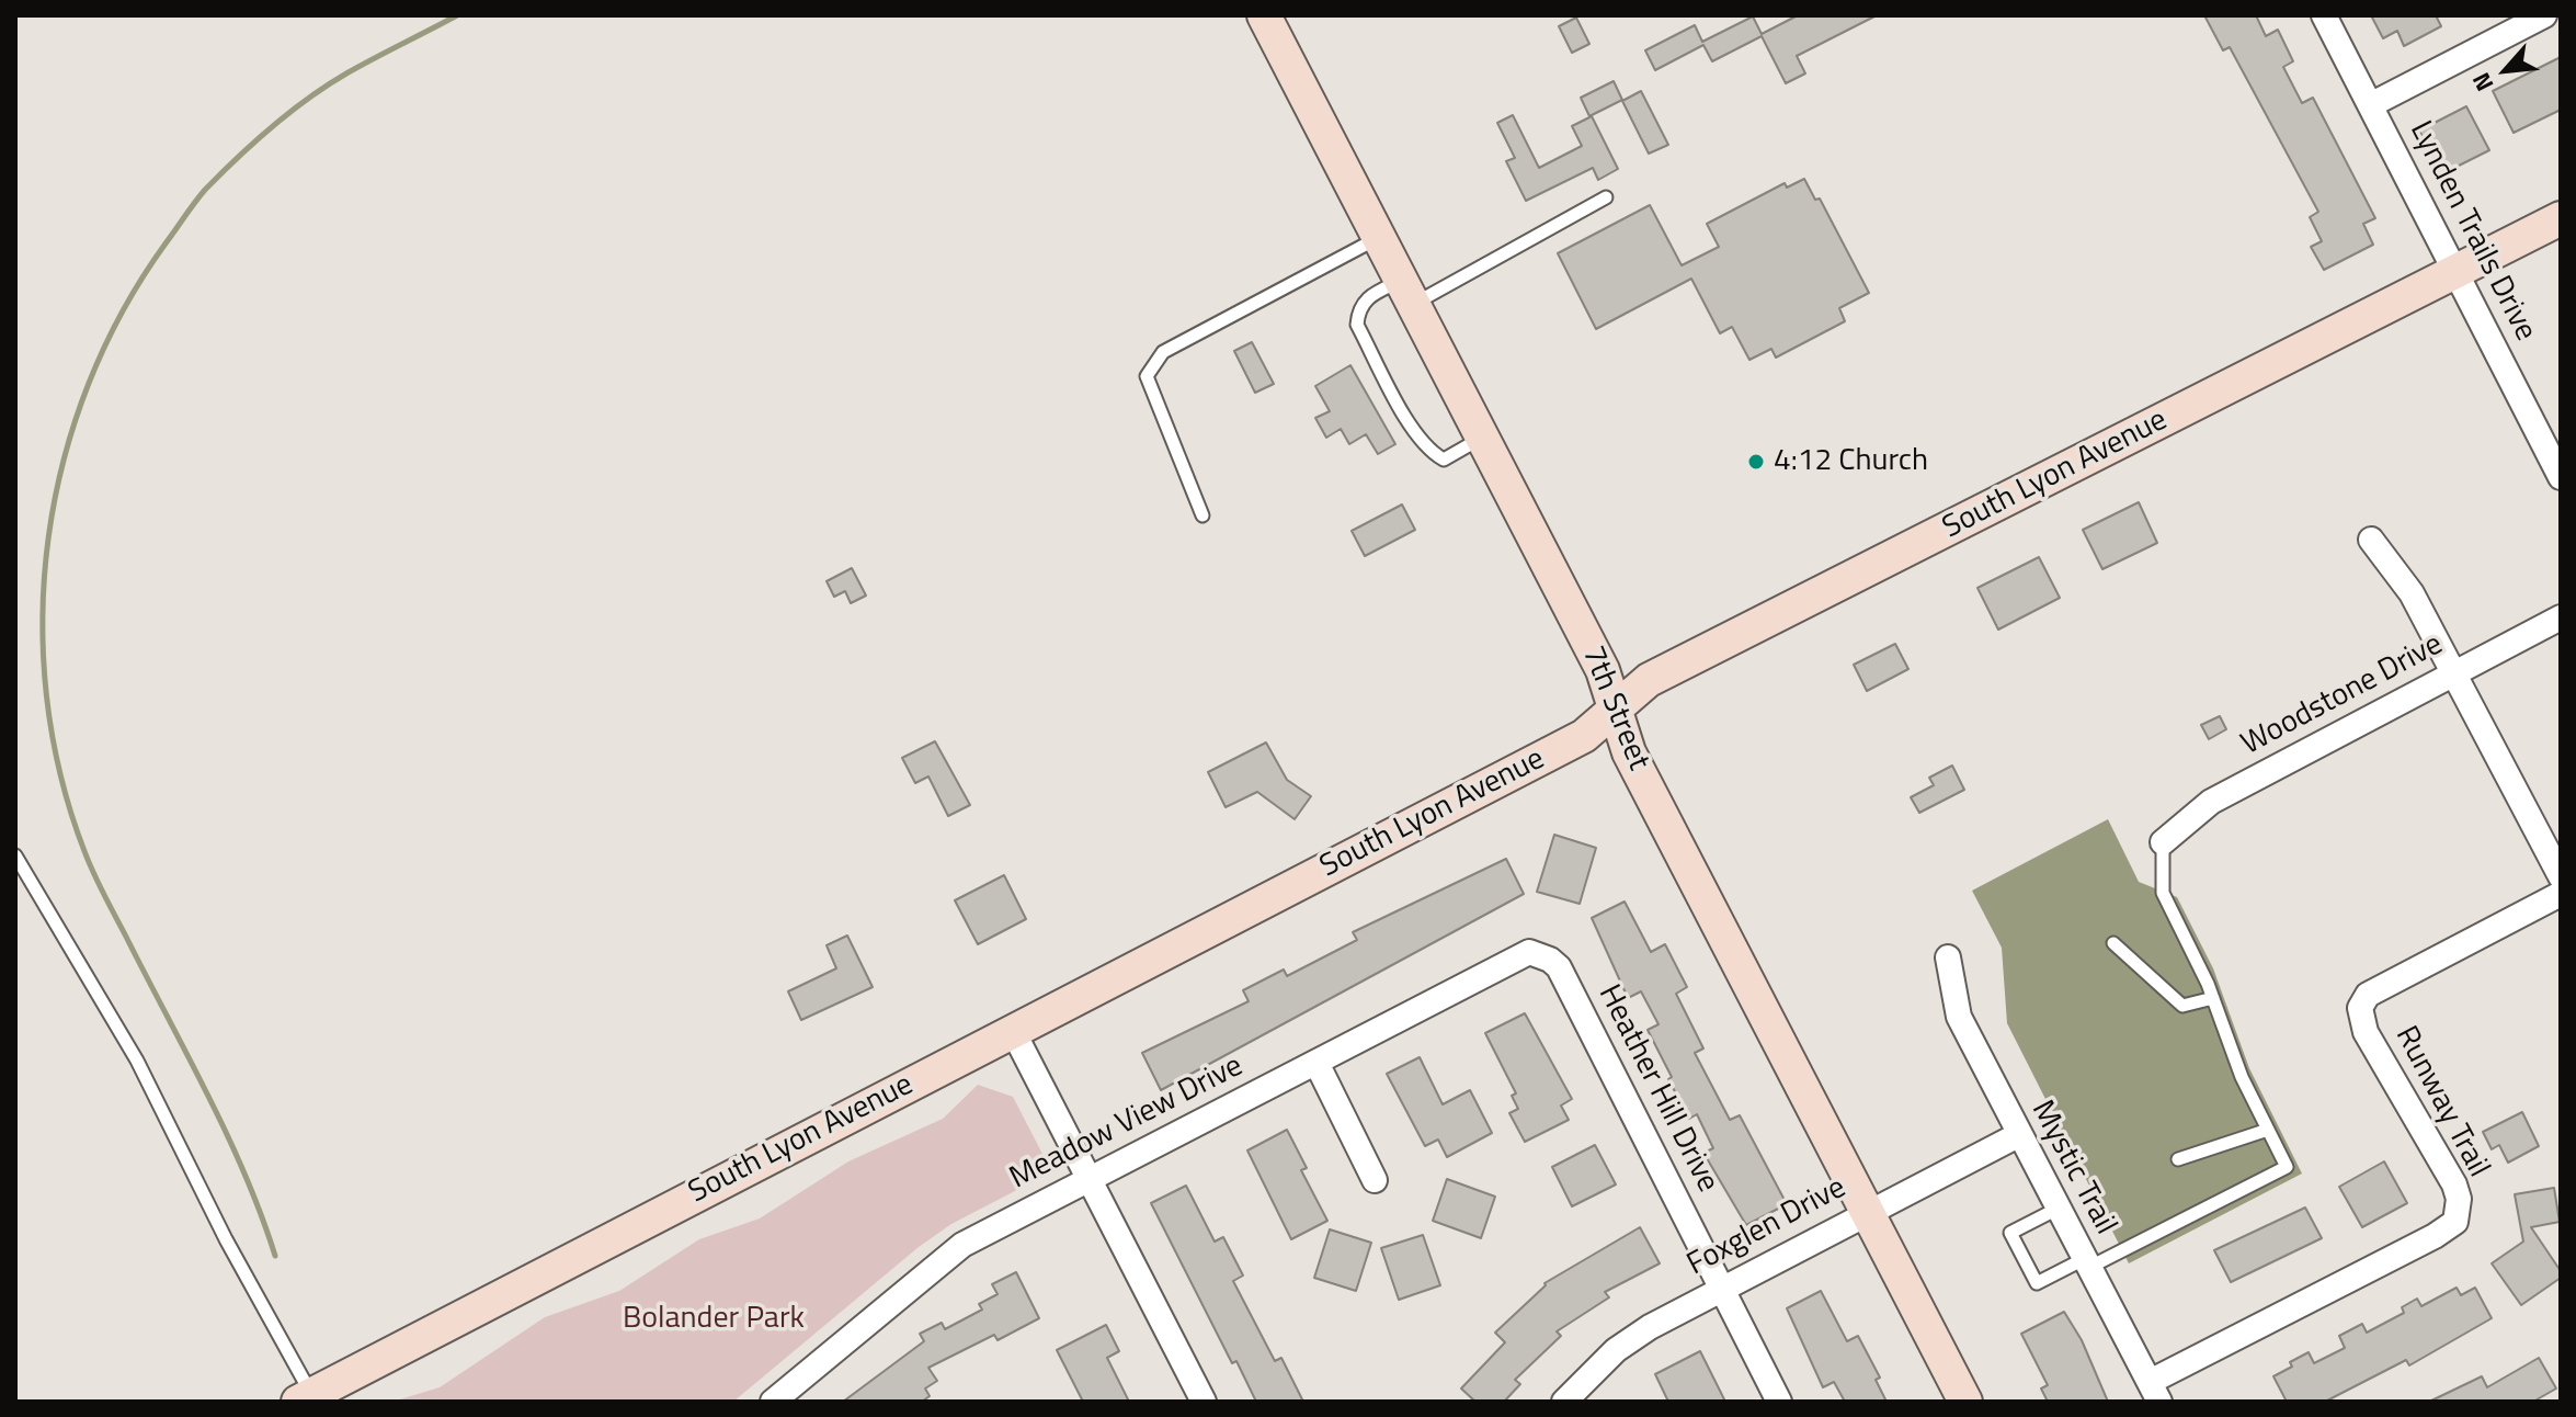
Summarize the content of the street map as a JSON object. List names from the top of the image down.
{
  "streets": {
    "street": [
      "Lynden Trails Drive",
      "South Lyon Avenue",
      "Woodstone Drive",
      "7th Street",
      "Heather Hill Drive",
      "Runway Trail",
      "Meadow View Drive",
      "Mystic Trail",
      "Foxglen Drive"
    ]
  },
  "crossings": [
    ["Lynden Trails Drive", "South Lyon Avenue"],
    ["South Lyon Avenue", "7th Street"],
    ["7th Street", "Foxglen Drive"],
    ["Heather Hill Drive", "Meadow View Drive"],
    ["Heather Hill Drive", "Foxglen Drive"],
    ["Runway Trail", "Mystic Trail"],
    ["Mystic Trail", "Foxglen Drive"]
  ],
  "parks": ["Bolander Park"],
  "places": ["4:12 Church"],
  "north": "bottom left"
}
